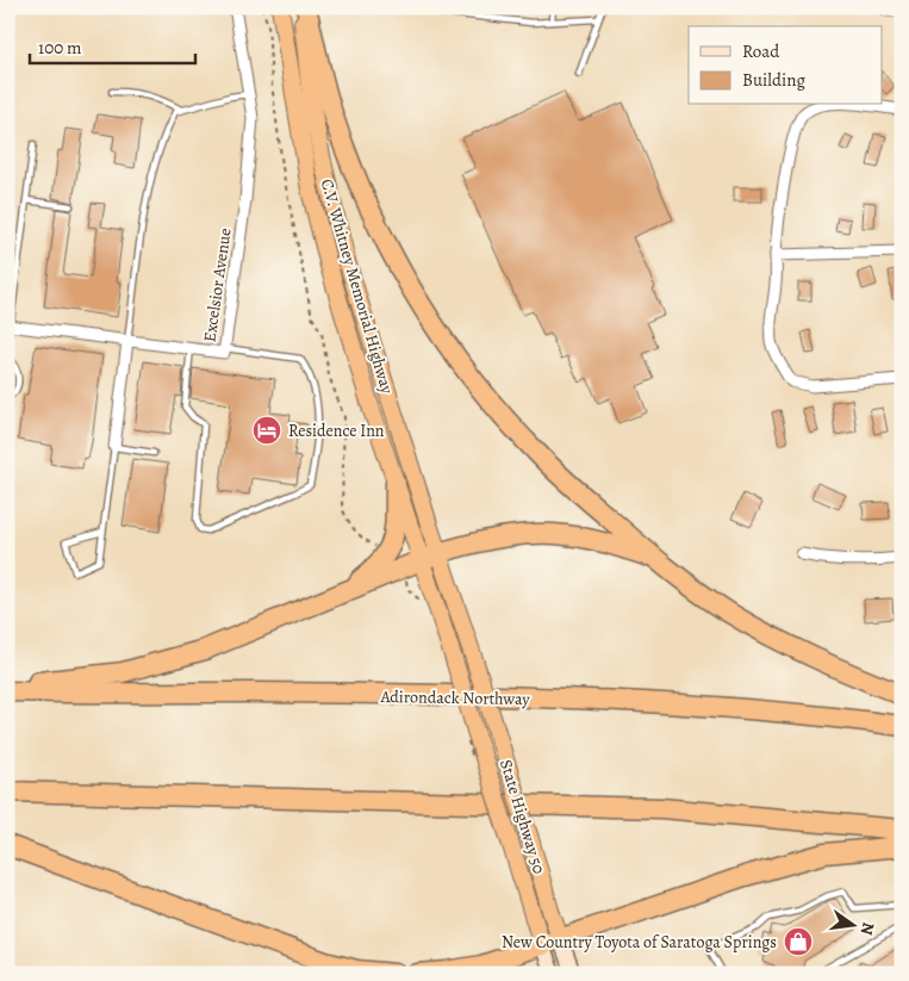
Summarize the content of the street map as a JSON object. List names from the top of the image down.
{
  "streets": {
    "highway": ["C.V. Whitney Memorial Highway", "Adirondack Northway", "State Highway 50"],
    "street": ["Excelsior Avenue"]
  },
  "crossings": [
    ["C.V. Whitney Memorial Highway", "State Highway 50"]
  ],
  "places": {
    "hotel": ["Residence Inn"],
    "shop": ["New Country Toyota of Saratoga Springs"]
  },
  "legend": ["Road", "Building"],
  "scale_bar": "100 m",
  "north": "right"
}
